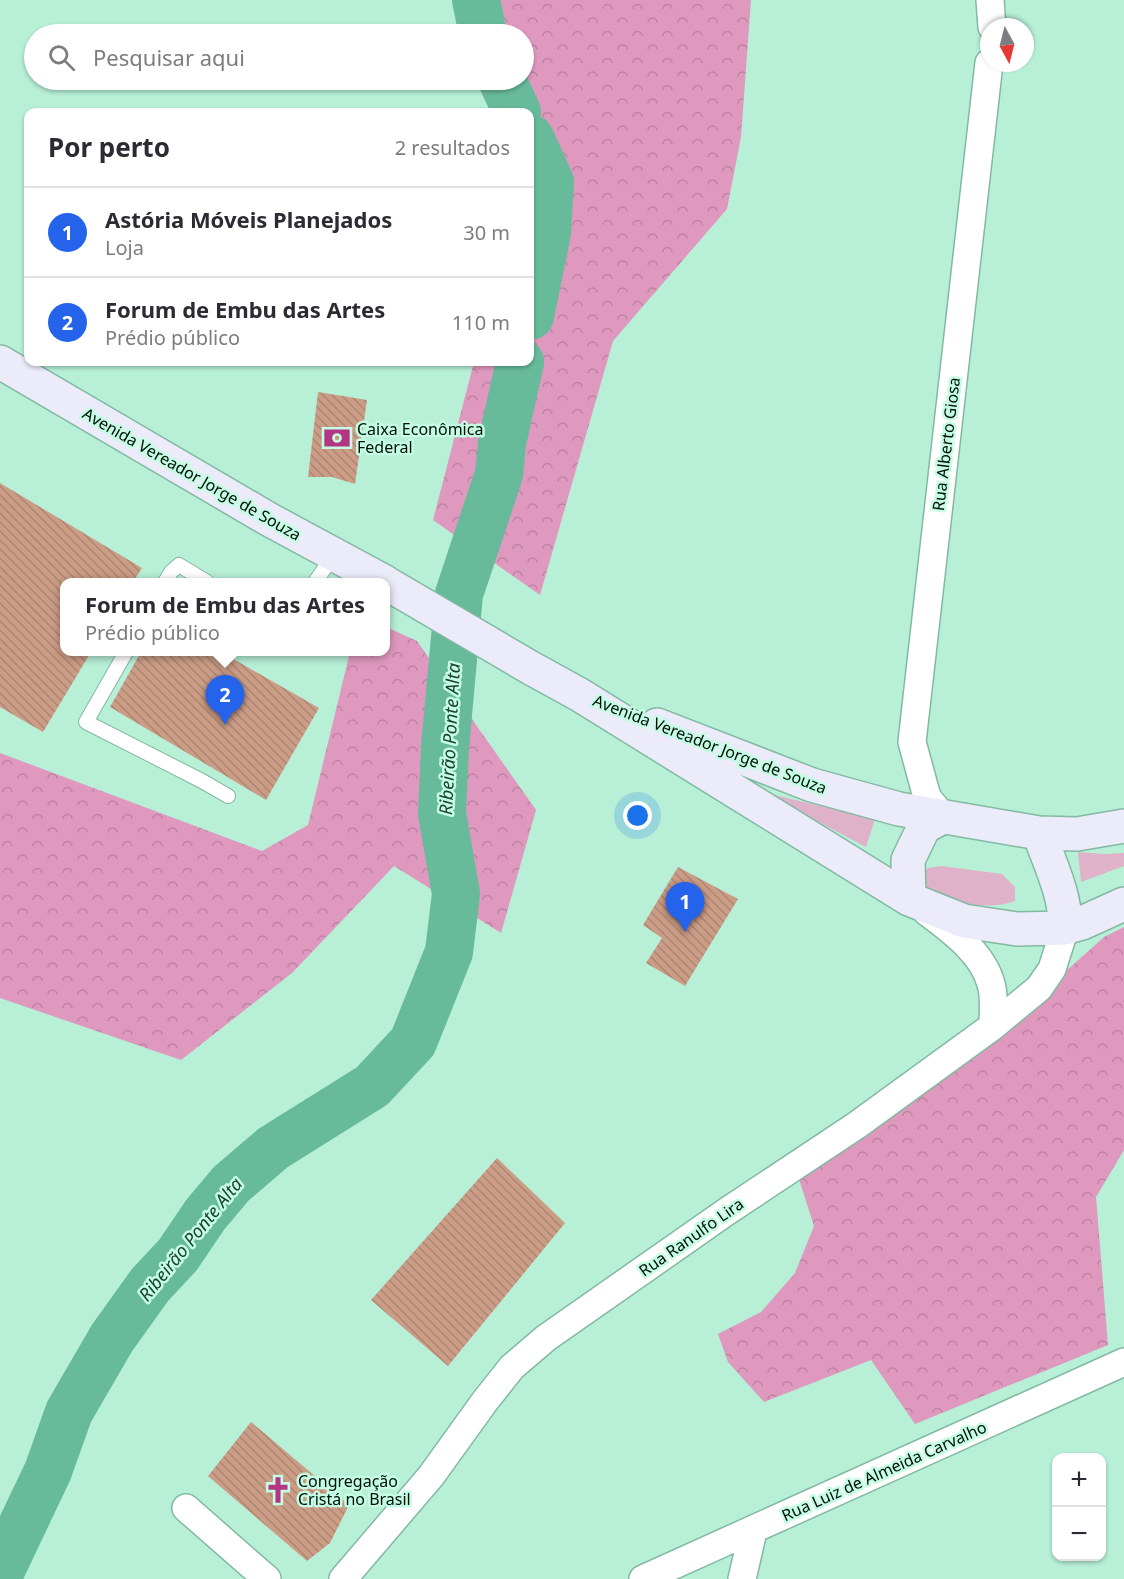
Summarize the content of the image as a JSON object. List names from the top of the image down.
{
  "streets": {
    "main road": ["Avenida Vereador Jorge de Souza"],
    "street": ["Rua Alberto Giosa", "Rua Ranulfo Lira", "Rua Luiz de Almeida Carvalho"]
  },
  "crossings": [
    ["Rua Alberto Giosa", "Avenida Vereador Jorge de Souza"],
    ["Avenida Vereador Jorge de Souza", "Rua Ranulfo Lira"]
  ],
  "water": ["Ribeirão Ponte Alta"],
  "places": {
    "bank": ["Caixa Econômica Federal"],
    "church": ["Congregação Cristá no Brasil"]
  },
  "north": "bottom",
  "page": {
    "search": "Pesquisar aqui",
    "heading": ["Por perto", "2 resultados"],
    "list": [
      {
        "mark": "1",
        "name": "Astória Móveis Planejados",
        "note": "Loja",
        "value": "30 m"
      },
      {
        "mark": "2",
        "name": "Forum de Embu das Artes",
        "note": "Prédio público",
        "value": "110 m"
      }
    ],
    "popup": ["Forum de Embu das Artes", "Prédio público"],
    "pins": ["2", "1"],
    "map_buttons": ["+", "−"]
  }
}
